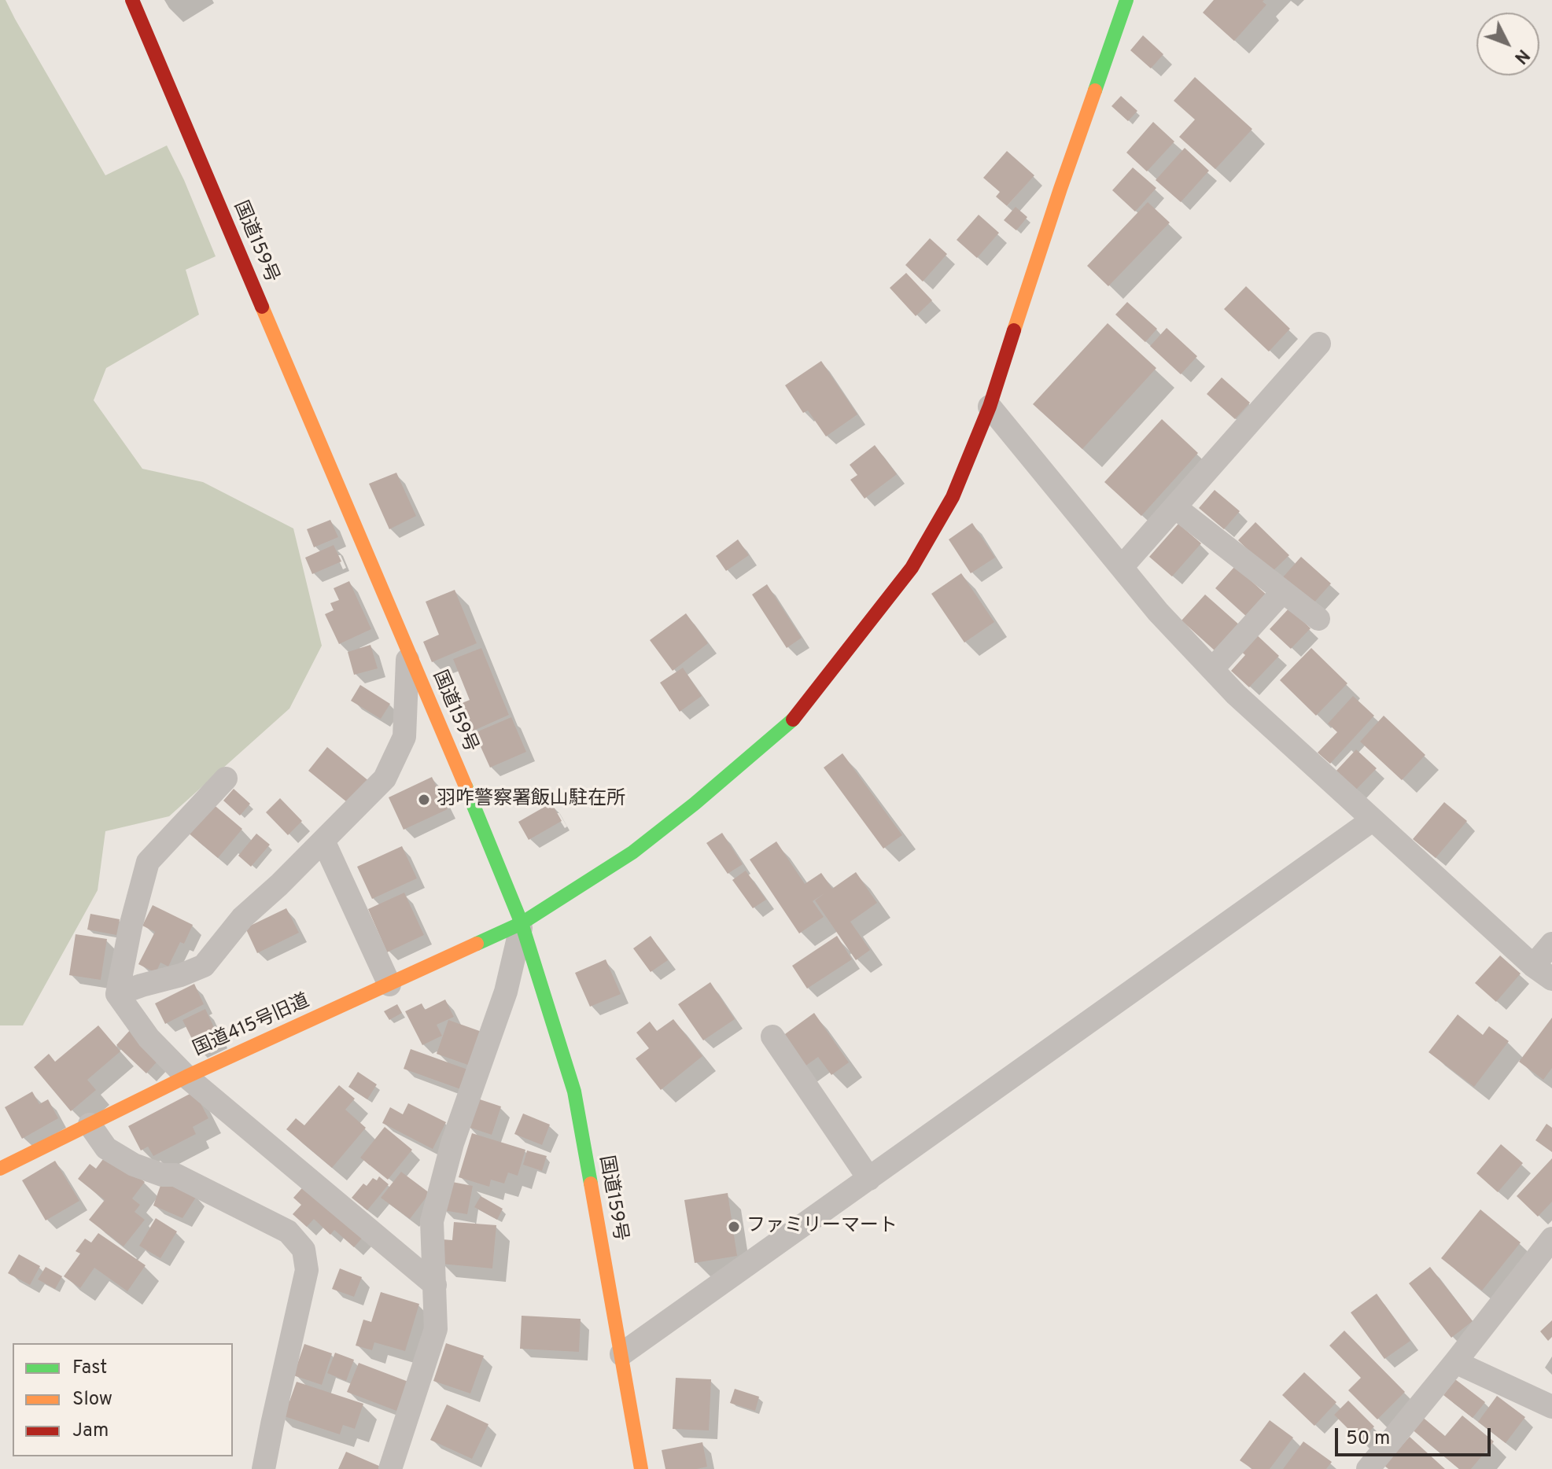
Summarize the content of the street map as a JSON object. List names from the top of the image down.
{
  "streets": {
    "main road": ["国道159号", "国道415号旧道"]
  },
  "crossings": [
    ["国道159号", "国道415号旧道"]
  ],
  "places": ["羽咋警察署飯山駐在所", "ファミリーマート"],
  "legend": ["Fast", "Slow", "Jam"],
  "scale_bar": "50 m",
  "north": "bottom right"
}
